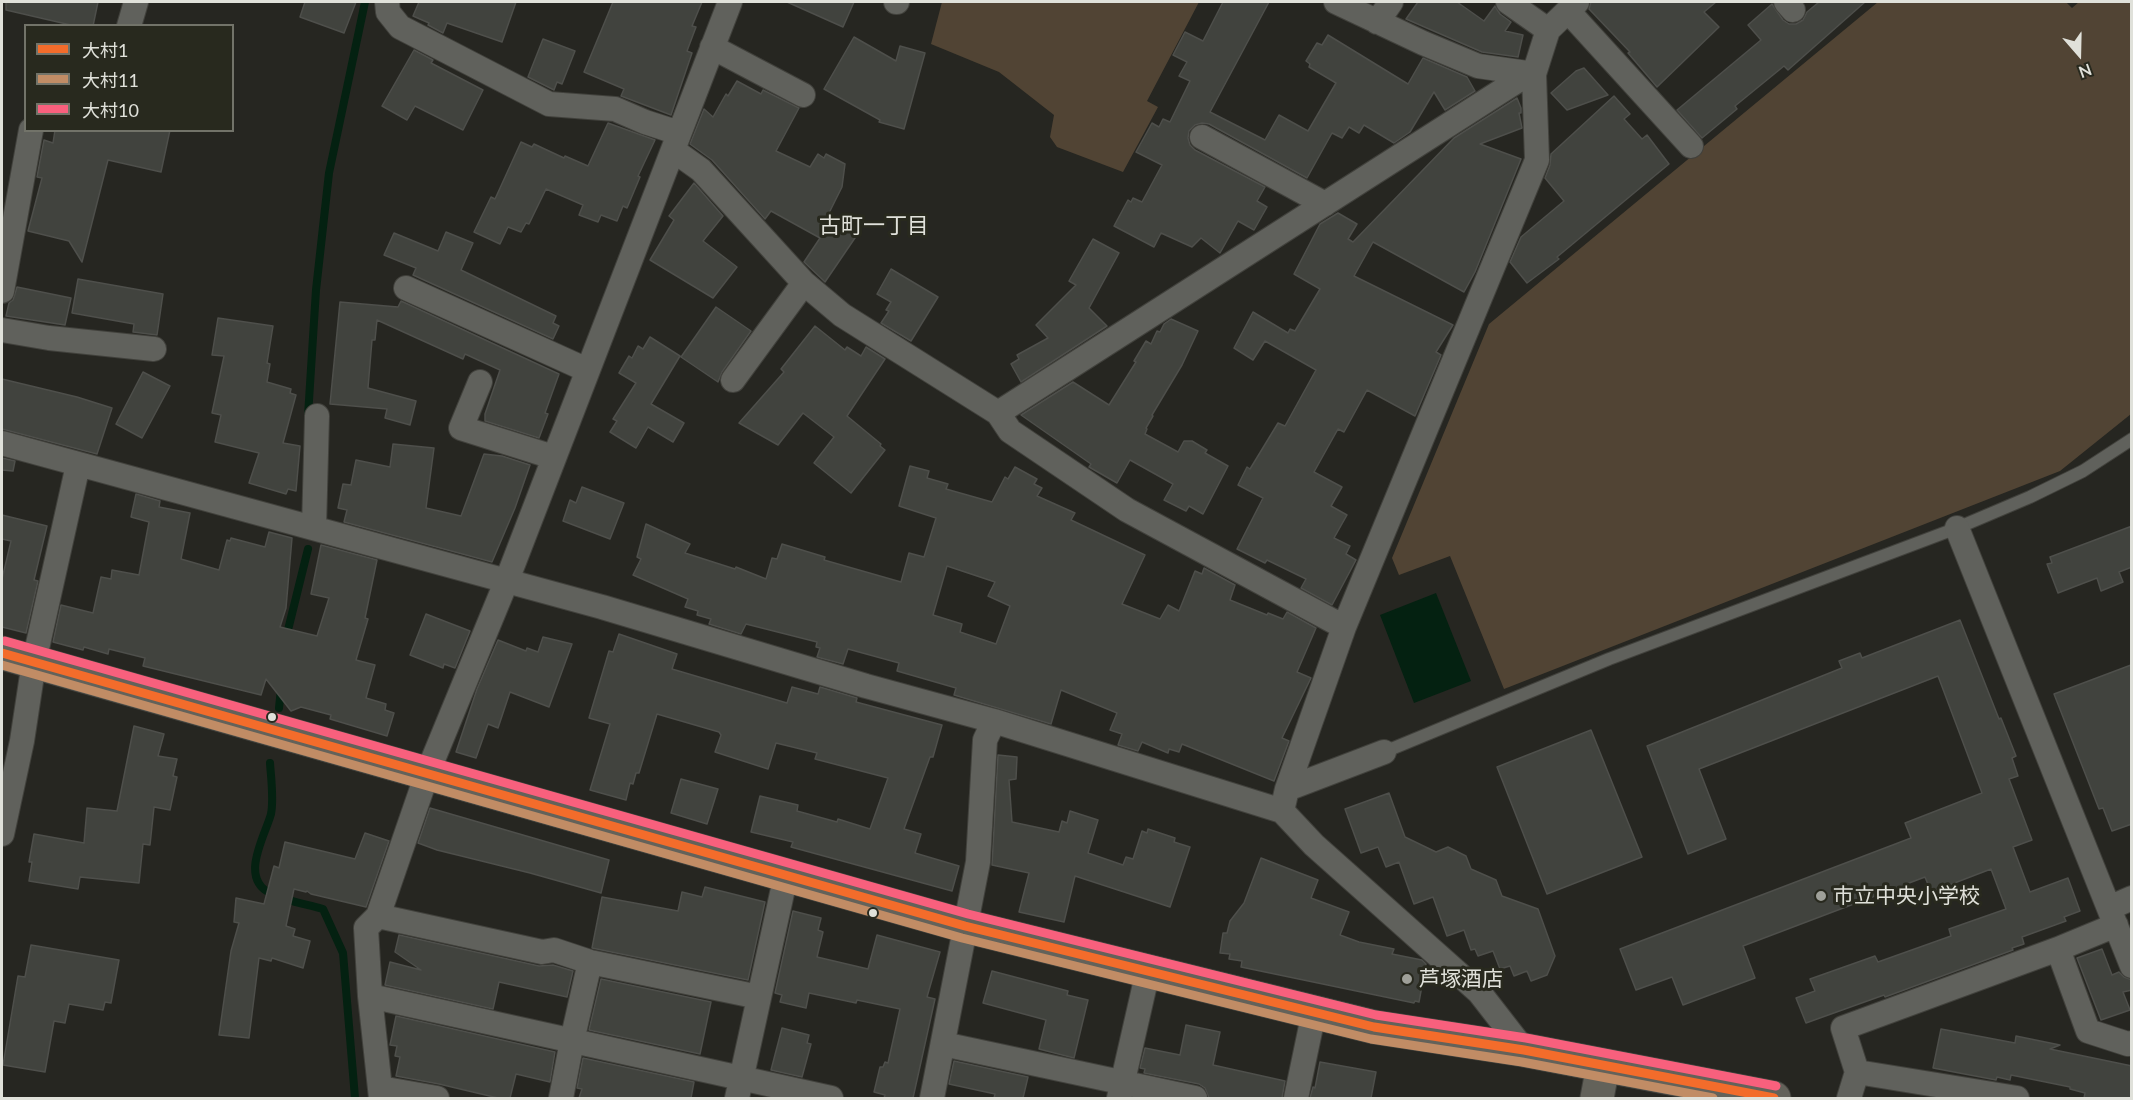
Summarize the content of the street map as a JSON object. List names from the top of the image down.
{
  "districts": ["古町一丁目"],
  "places": ["市立中央小学校", "芦塚酒店"],
  "lines": ["transit line 大村10", "transit line 大村1", "transit line 大村11"],
  "legend": ["大村1", "大村11", "大村10"],
  "north": "bottom"
}
